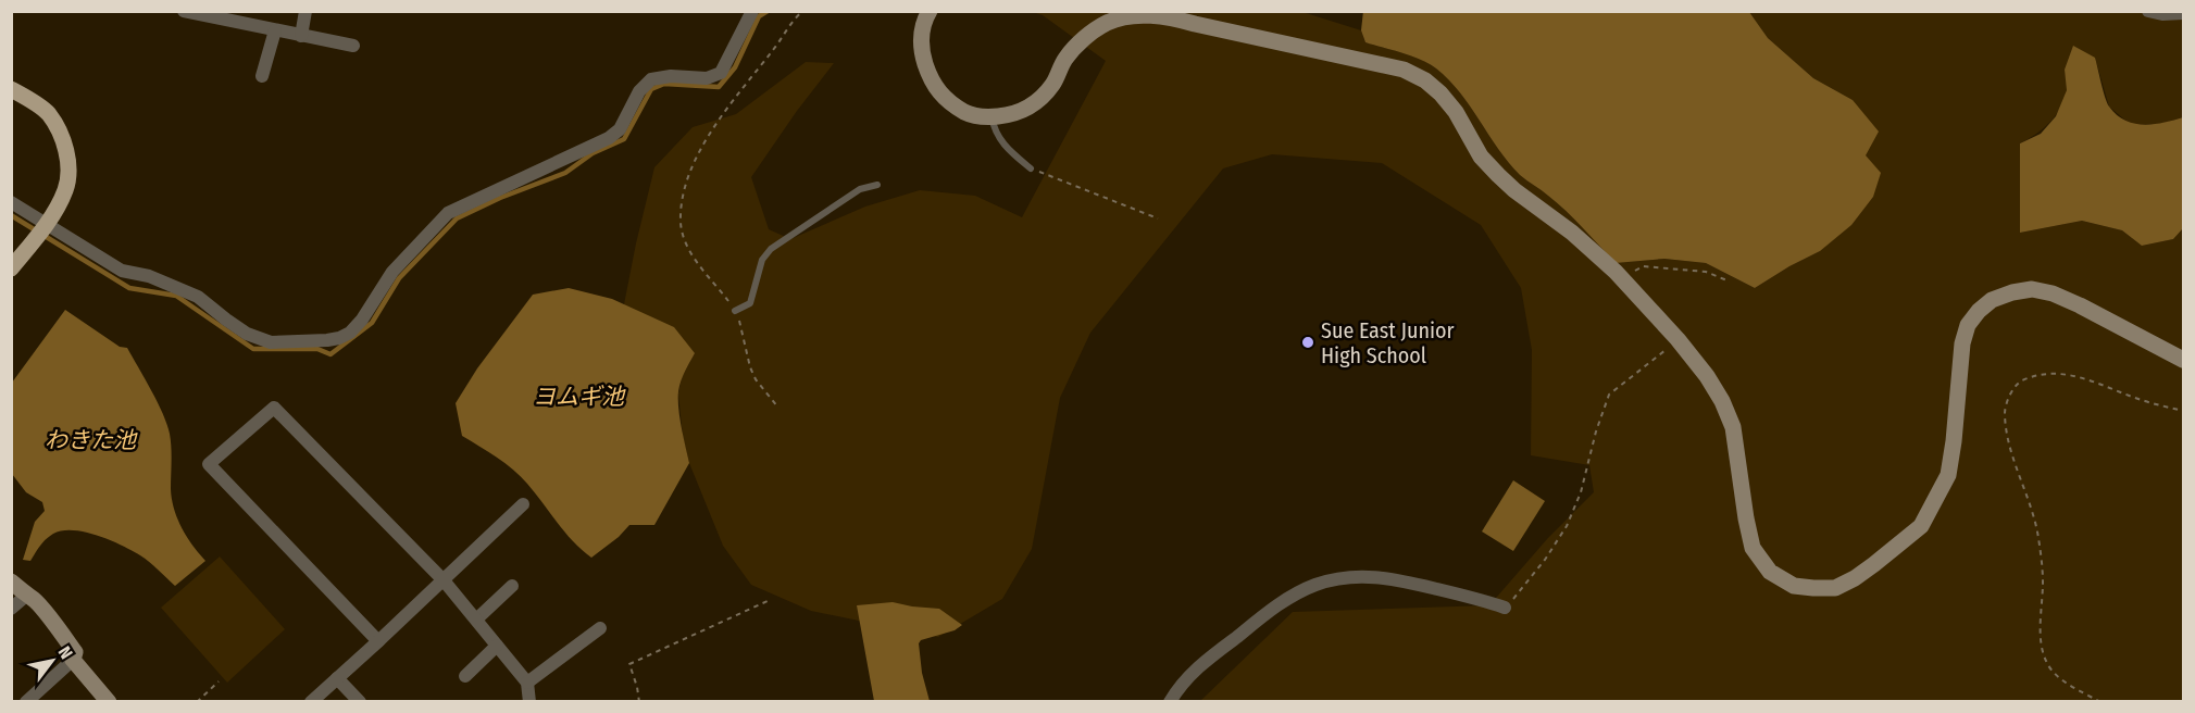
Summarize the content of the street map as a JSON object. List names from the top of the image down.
{
  "water": ["ヨムギ池", "わきた池"],
  "places": ["Sue East Junior High School"],
  "north": "top right"
}
